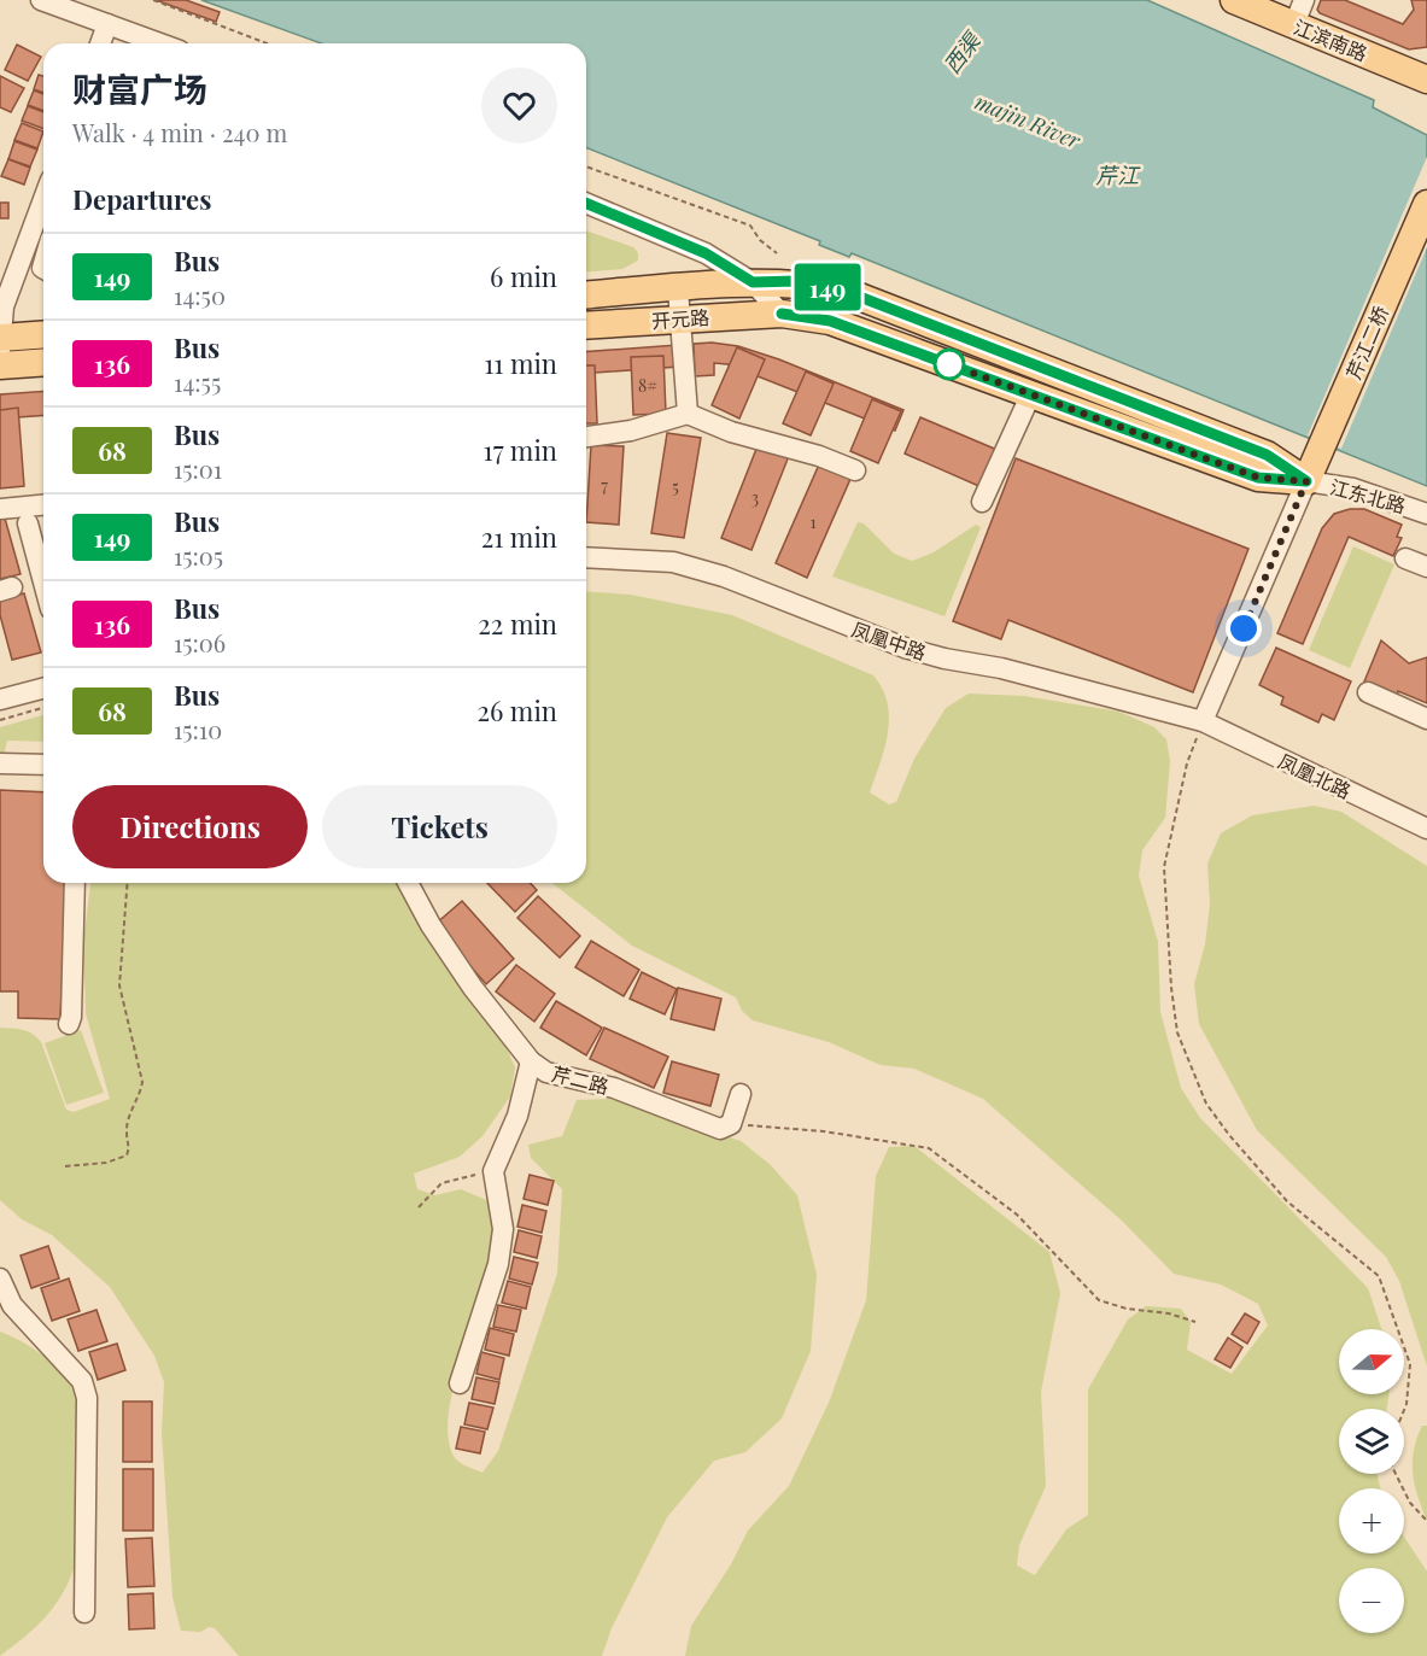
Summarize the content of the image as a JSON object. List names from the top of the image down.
{
  "streets": {
    "main road": ["江滨南路", "开元路", "芹江二桥"],
    "street": [
      "江东北路",
      "凤凰中路",
      "凤凰北路",
      "芹二路"
    ]
  },
  "crossings": [
    ["开元路", "芹江二桥"],
    ["开元路", "江东北路"],
    ["芹江二桥", "江东北路"],
    ["凤凰中路", "凤凰北路"]
  ],
  "water": ["西渠", "majin River", "芹江"],
  "lines": ["bus line 149"],
  "house_numbers": [
    "8#",
    "7",
    "5",
    "3",
    "1"
  ],
  "north": "right",
  "page": {
    "on_map": "149",
    "heading": [
      ["财富广场", "Walk · 4 min · 240 m"],
      "Departures"
    ],
    "list": [
      {
        "mark": "149",
        "name": "Bus",
        "note": "14:50",
        "value": "6 min"
      },
      {
        "mark": "136",
        "name": "Bus",
        "note": "14:55",
        "value": "11 min"
      },
      {
        "mark": "68",
        "name": "Bus",
        "note": "15:01",
        "value": "17 min"
      },
      {
        "mark": "149",
        "name": "Bus",
        "note": "15:05",
        "value": "21 min"
      },
      {
        "mark": "136",
        "name": "Bus",
        "note": "15:06",
        "value": "22 min"
      },
      {
        "mark": "68",
        "name": "Bus",
        "note": "15:10",
        "value": "26 min"
      }
    ],
    "buttons": ["Directions", "Tickets"],
    "map_buttons": ["+", "−"]
  }
}
